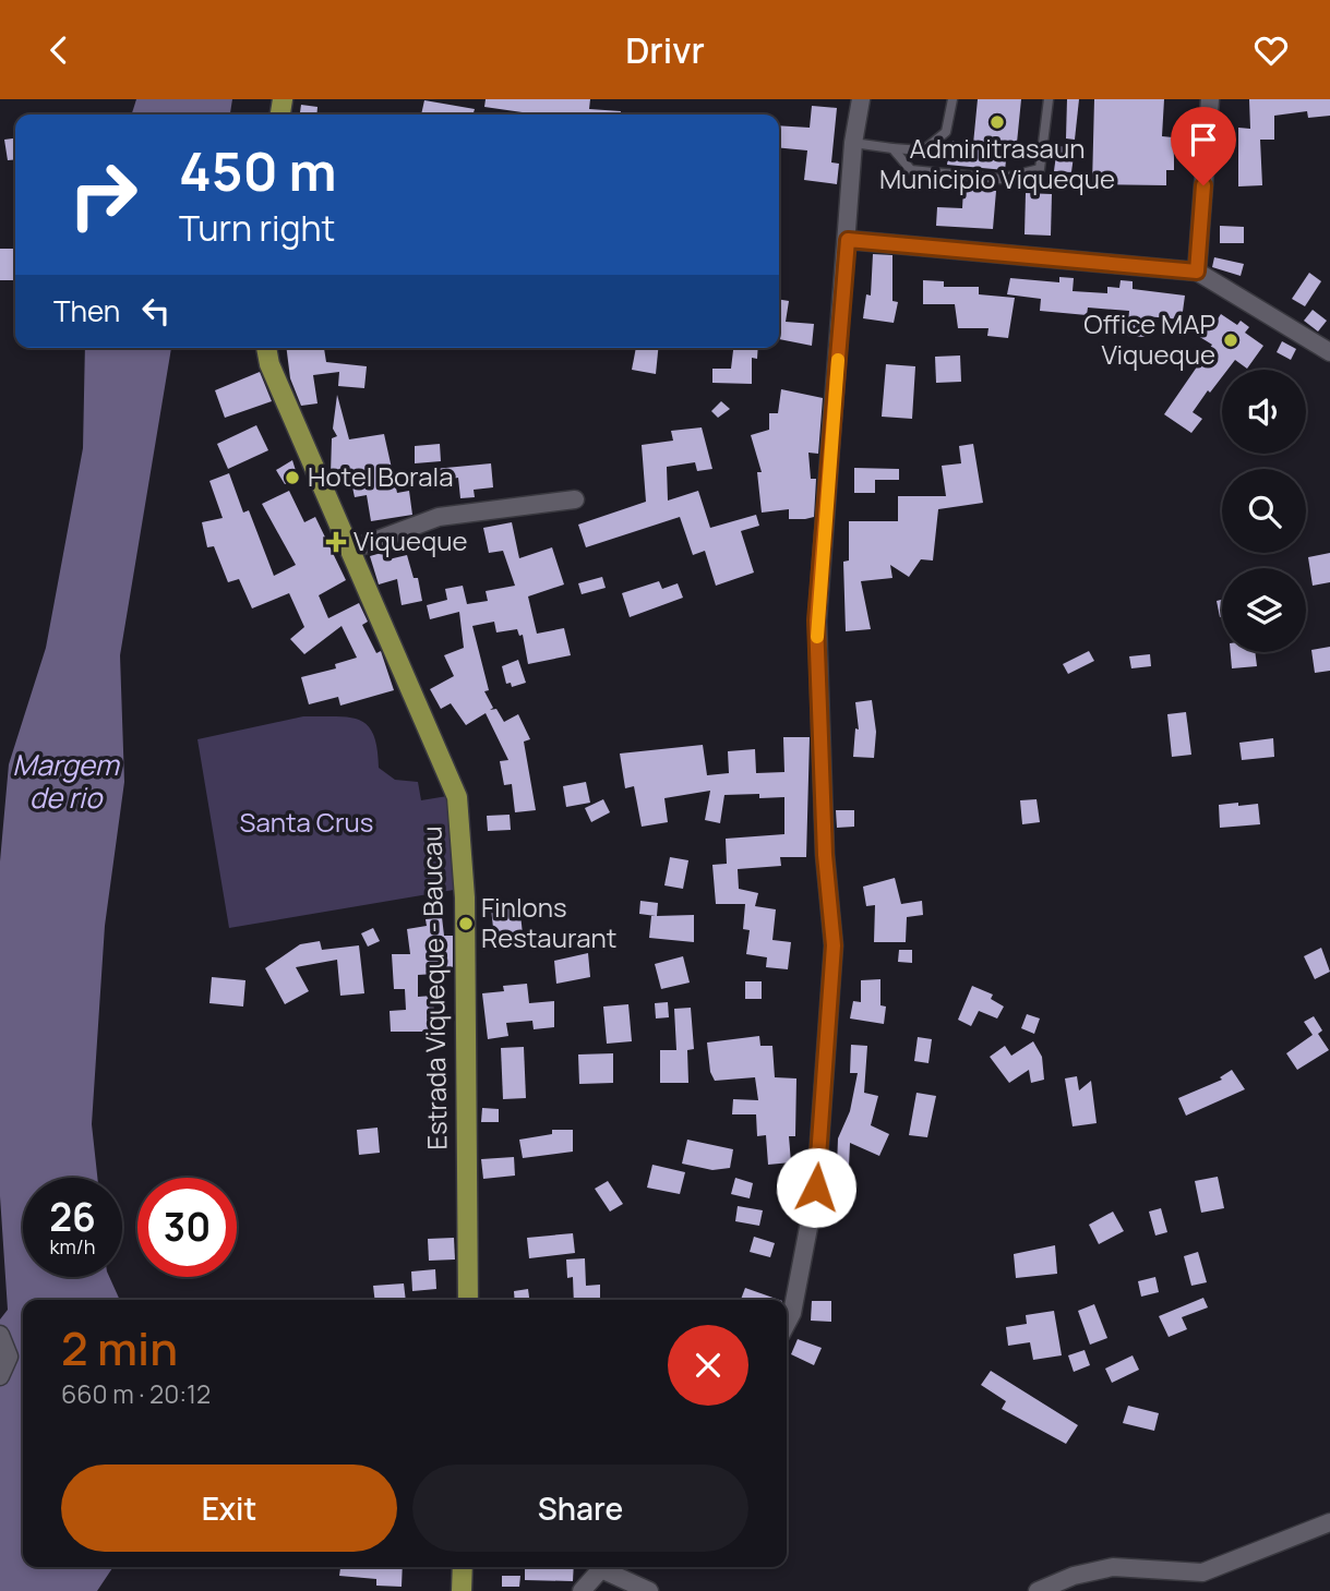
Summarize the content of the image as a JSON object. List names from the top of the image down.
{
  "streets": {
    "main road": ["Estrada Viqueque - Baucau"]
  },
  "water": ["Margem de rio"],
  "parks": ["Santa Crus"],
  "places": {
    "other": [
      "Adminitrasaun Municipio Viqueque",
      "Office MAP Viqueque",
      "Hotel Borala",
      "Finlons Restaurant"
    ],
    "health": ["Viqueque"]
  },
  "page": {
    "header": "Drivr",
    "turn": ["450 m", "Turn right"],
    "then": "Then",
    "speed": "26 km/h",
    "limit": "30",
    "heading": ["2 min", "660 m · 20:12"],
    "buttons": ["Exit", "Share"]
  }
}
